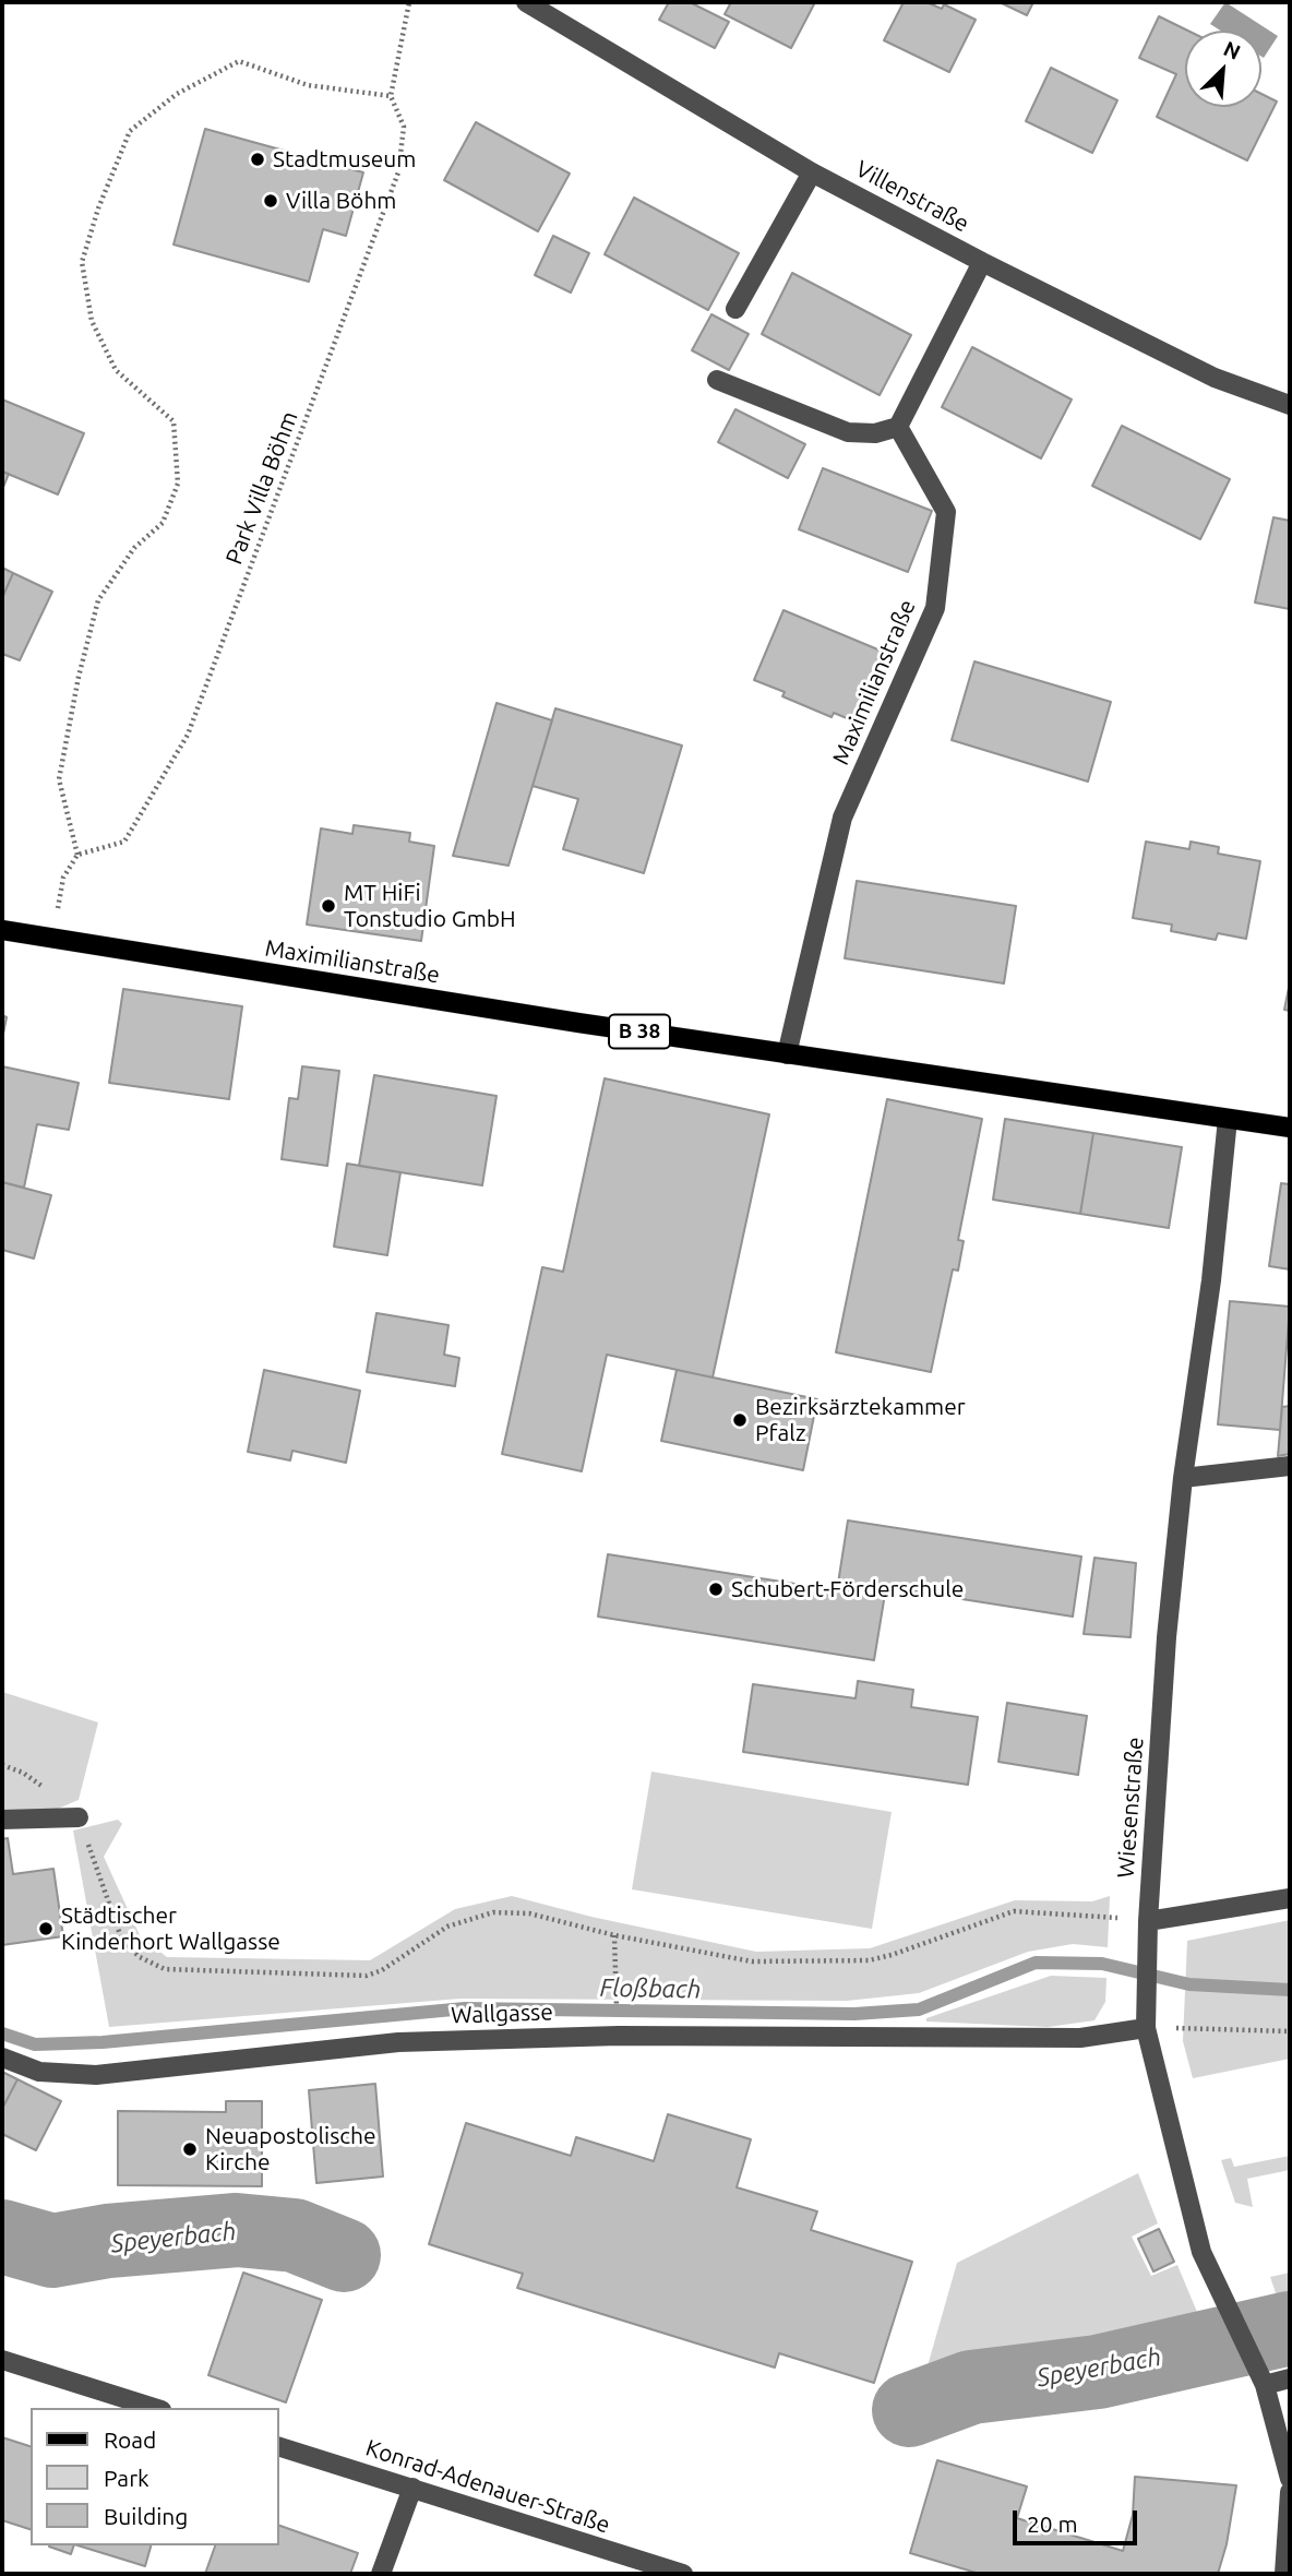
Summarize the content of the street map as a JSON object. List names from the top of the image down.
{
  "streets": {
    "main road": ["Maximilianstraße", "B 38"],
    "street": [
      "Villenstraße",
      "Wiesenstraße",
      "Wallgasse",
      "Konrad-Adenauer-Straße"
    ],
    "path": ["Park Villa Böhm"]
  },
  "crossings": [
    ["Maximilianstraße", "Wiesenstraße"],
    ["Wiesenstraße", "Wallgasse"]
  ],
  "water": ["Floßbach", "Speyerbach"],
  "places": [
    "Stadtmuseum",
    "Villa Böhm",
    "MT HiFi Tonstudio GmbH",
    "Bezirksärztekammer Pfalz",
    "Schubert-Förderschule",
    "Städtischer Kinderhort Wallgasse",
    "Neuapostolische Kirche"
  ],
  "legend": ["Road", "Park", "Building"],
  "scale_bar": "20 m",
  "north": "top right"
}
